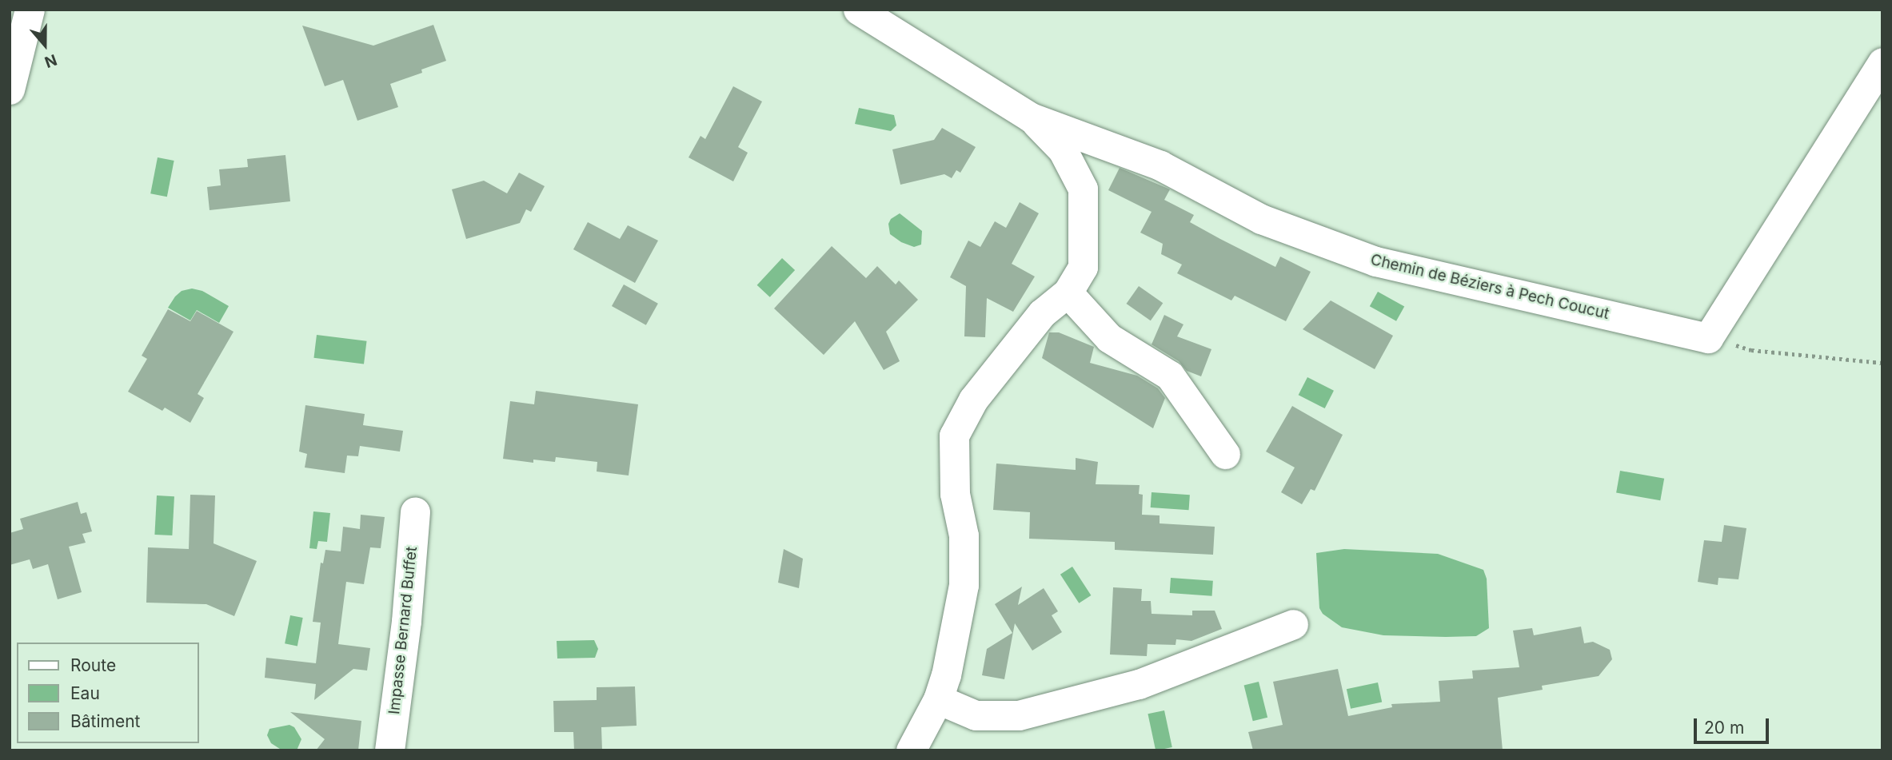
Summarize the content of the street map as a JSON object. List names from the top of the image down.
{
  "streets": {
    "street": ["Chemin de Béziers à Pech Coucut", "Impasse Bernard Buffet"]
  },
  "legend": ["Route", "Eau", "Bâtiment"],
  "scale_bar": "20 m",
  "north": "bottom"
}
